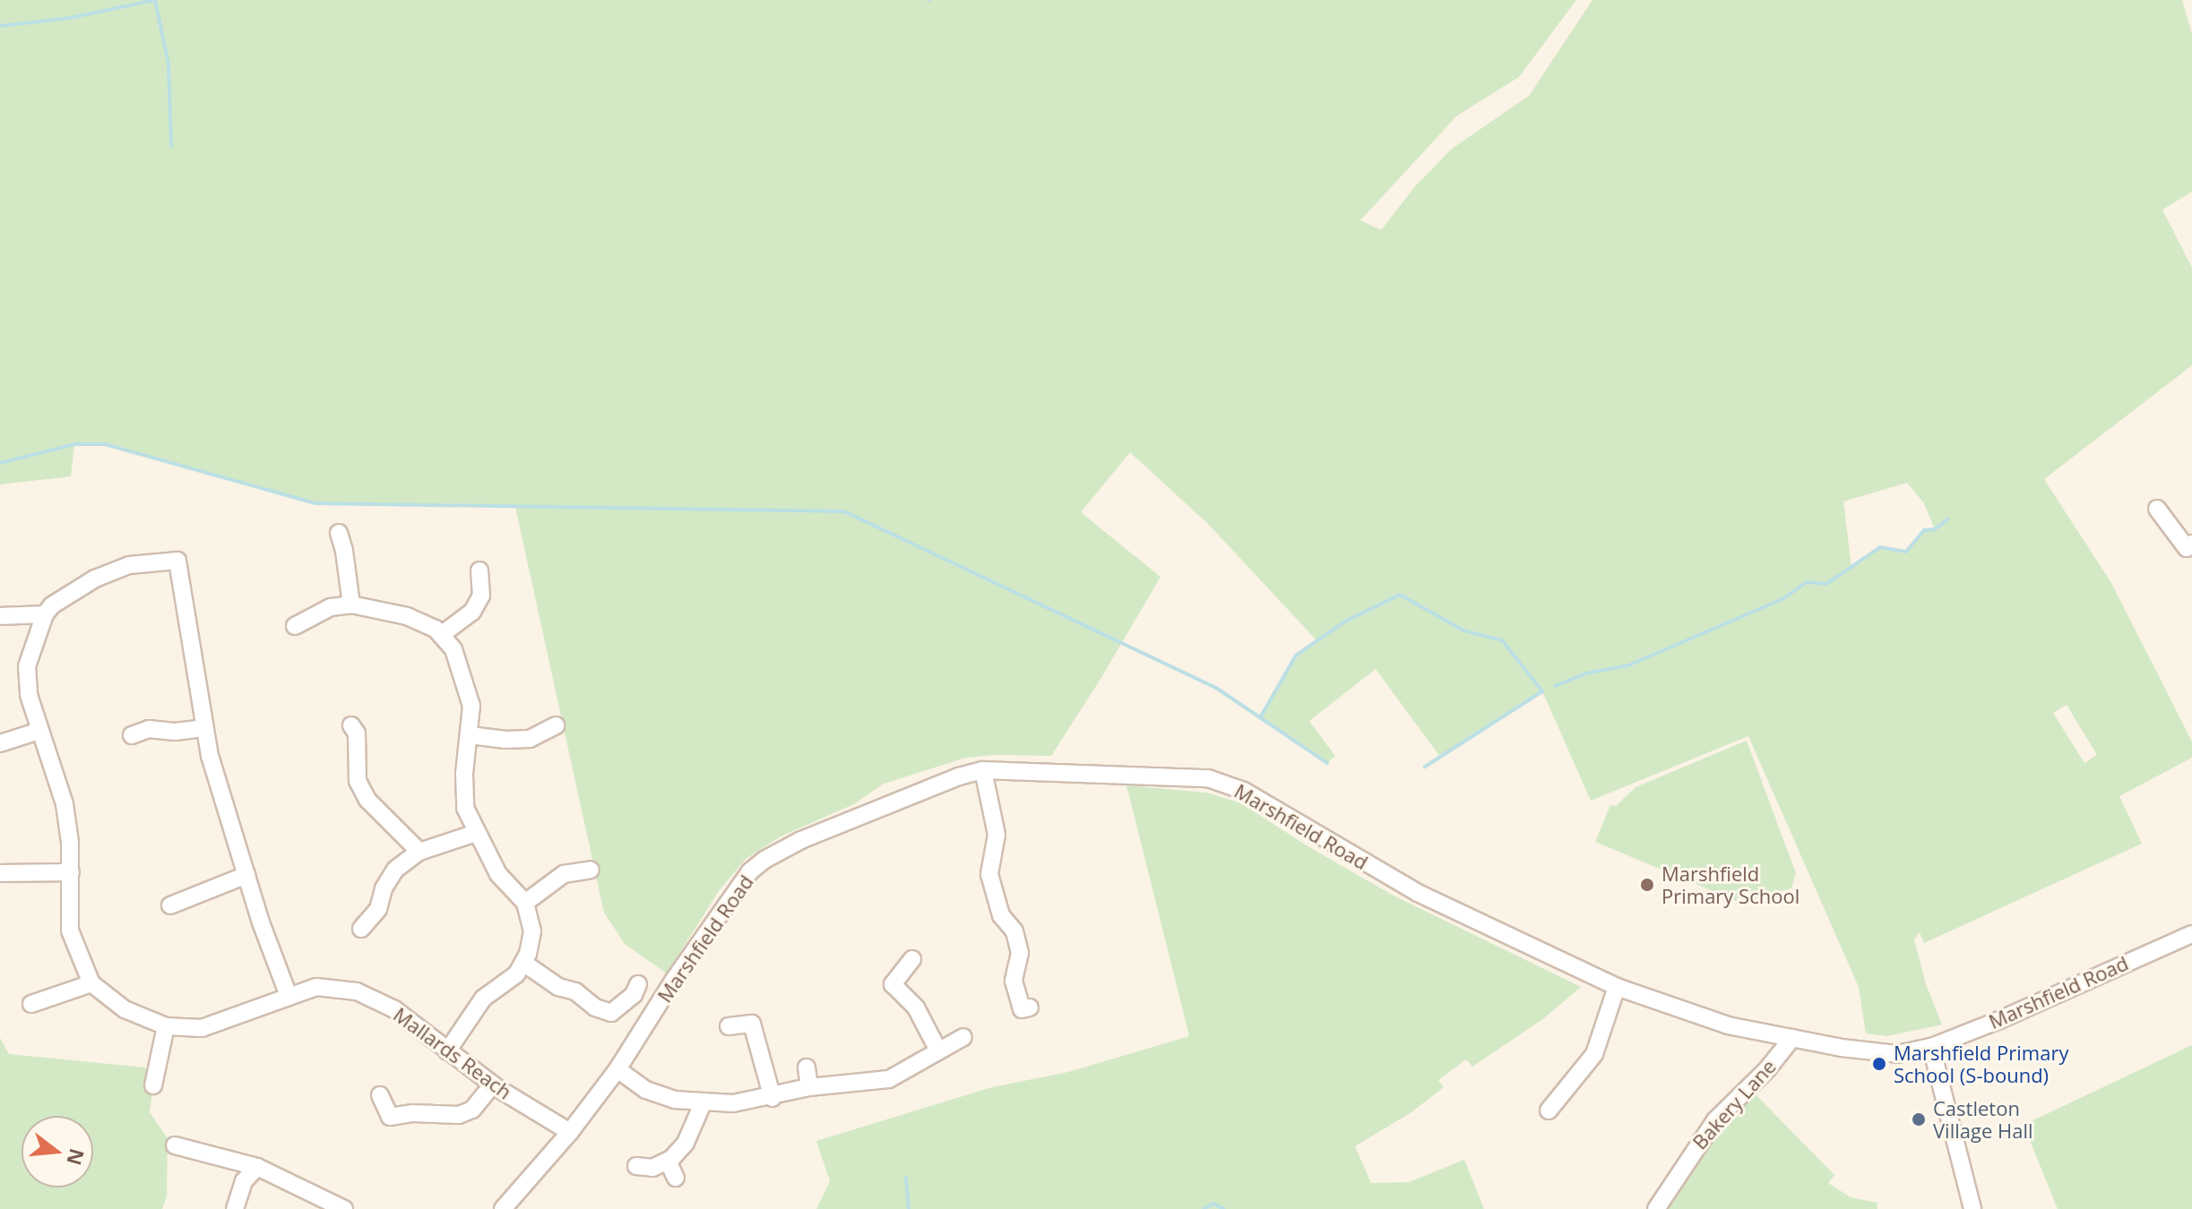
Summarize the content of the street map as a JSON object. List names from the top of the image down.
{
  "streets": {
    "street": ["Marshfield Road", "Mallards Reach", "Bakery Lane"]
  },
  "crossings": [
    ["Marshfield Road", "Mallards Reach"],
    ["Marshfield Road", "Bakery Lane"]
  ],
  "places": ["Marshfield Primary School", "Marshfield Primary School (S-bound)", "Castleton Village Hall"],
  "north": "right"
}
